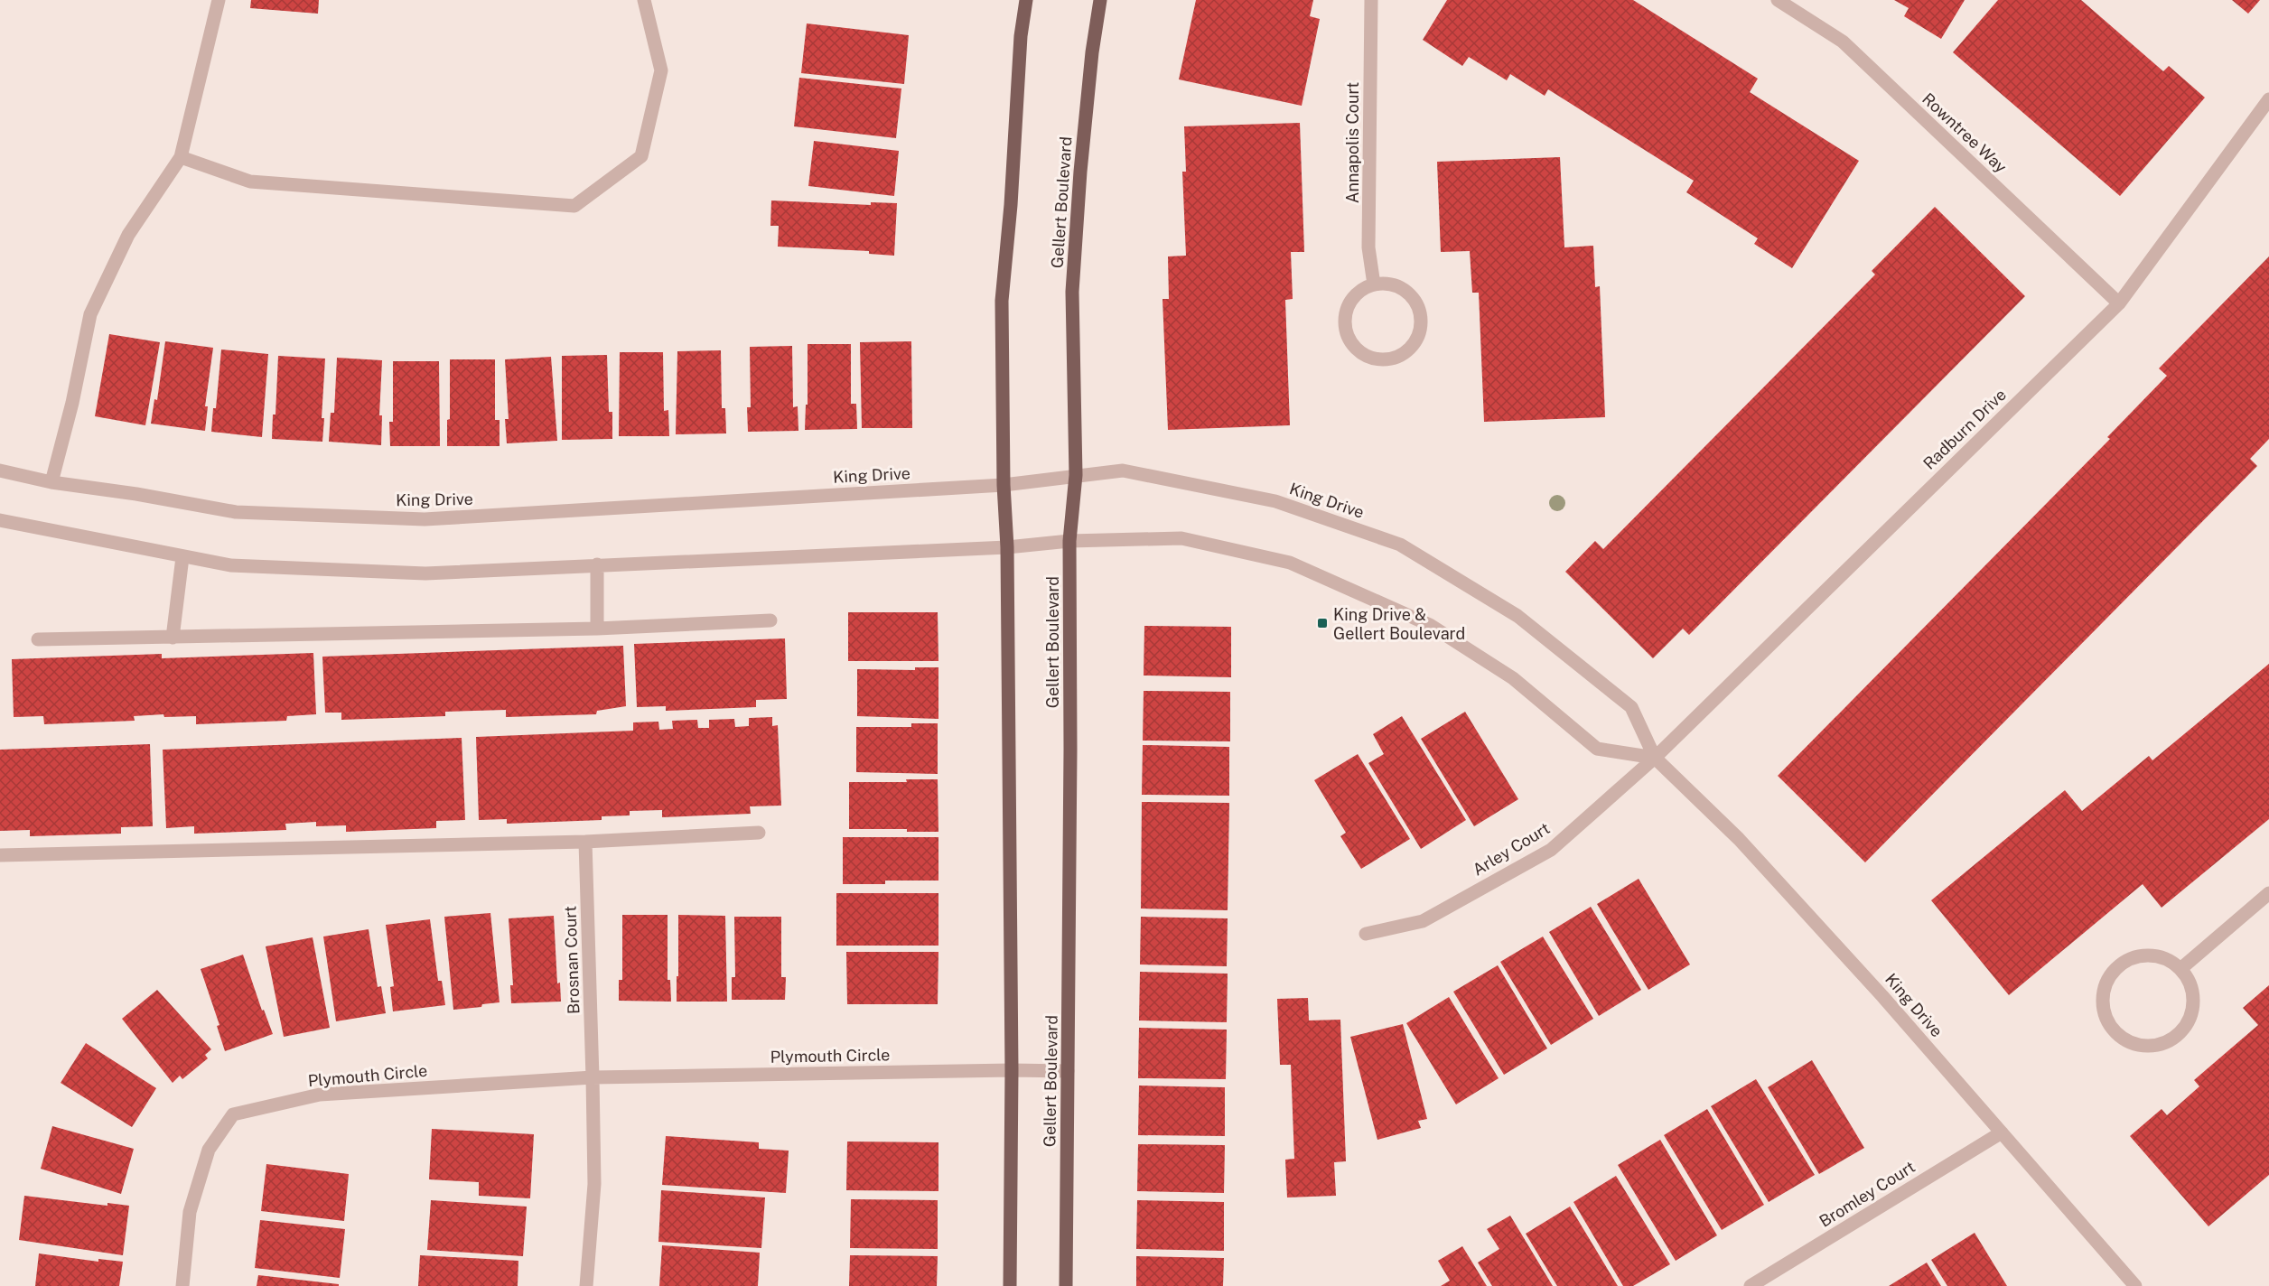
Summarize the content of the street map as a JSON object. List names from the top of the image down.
{
  "streets": {
    "main road": ["Gellert Boulevard"],
    "street": [
      "Rowntree Way",
      "Annapolis Court",
      "Radburn Drive",
      "King Drive",
      "Arley Court",
      "Brosnan Court",
      "Plymouth Circle",
      "Bromley Court"
    ]
  },
  "crossings": [
    ["Rowntree Way", "Radburn Drive"],
    ["Gellert Boulevard", "King Drive"],
    ["Gellert Boulevard", "Plymouth Circle"],
    ["Radburn Drive", "King Drive"],
    ["Radburn Drive", "Arley Court"],
    ["King Drive", "Arley Court"],
    ["King Drive", "Bromley Court"],
    ["Brosnan Court", "Plymouth Circle"]
  ],
  "places": {
    "transit": ["King Drive & Gellert Boulevard"]
  }
}
